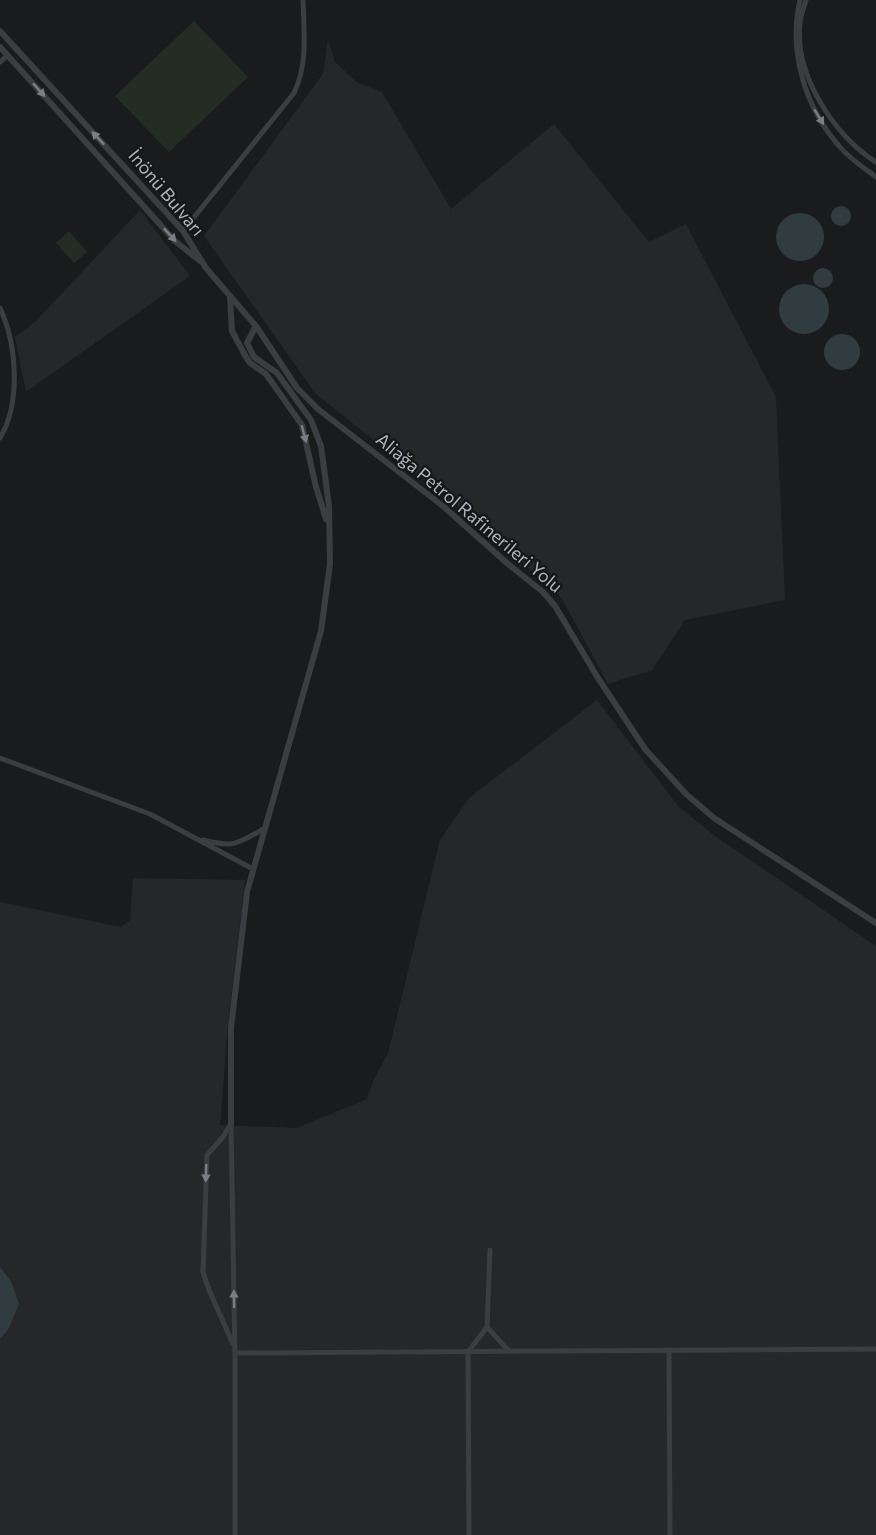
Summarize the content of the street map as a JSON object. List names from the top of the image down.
{
  "streets": {
    "street": ["İnönü Bulvarı", "Aliağa Petrol Rafinerileri Yolu"]
  },
  "crossings": [
    ["İnönü Bulvarı", "Aliağa Petrol Rafinerileri Yolu"]
  ]
}
